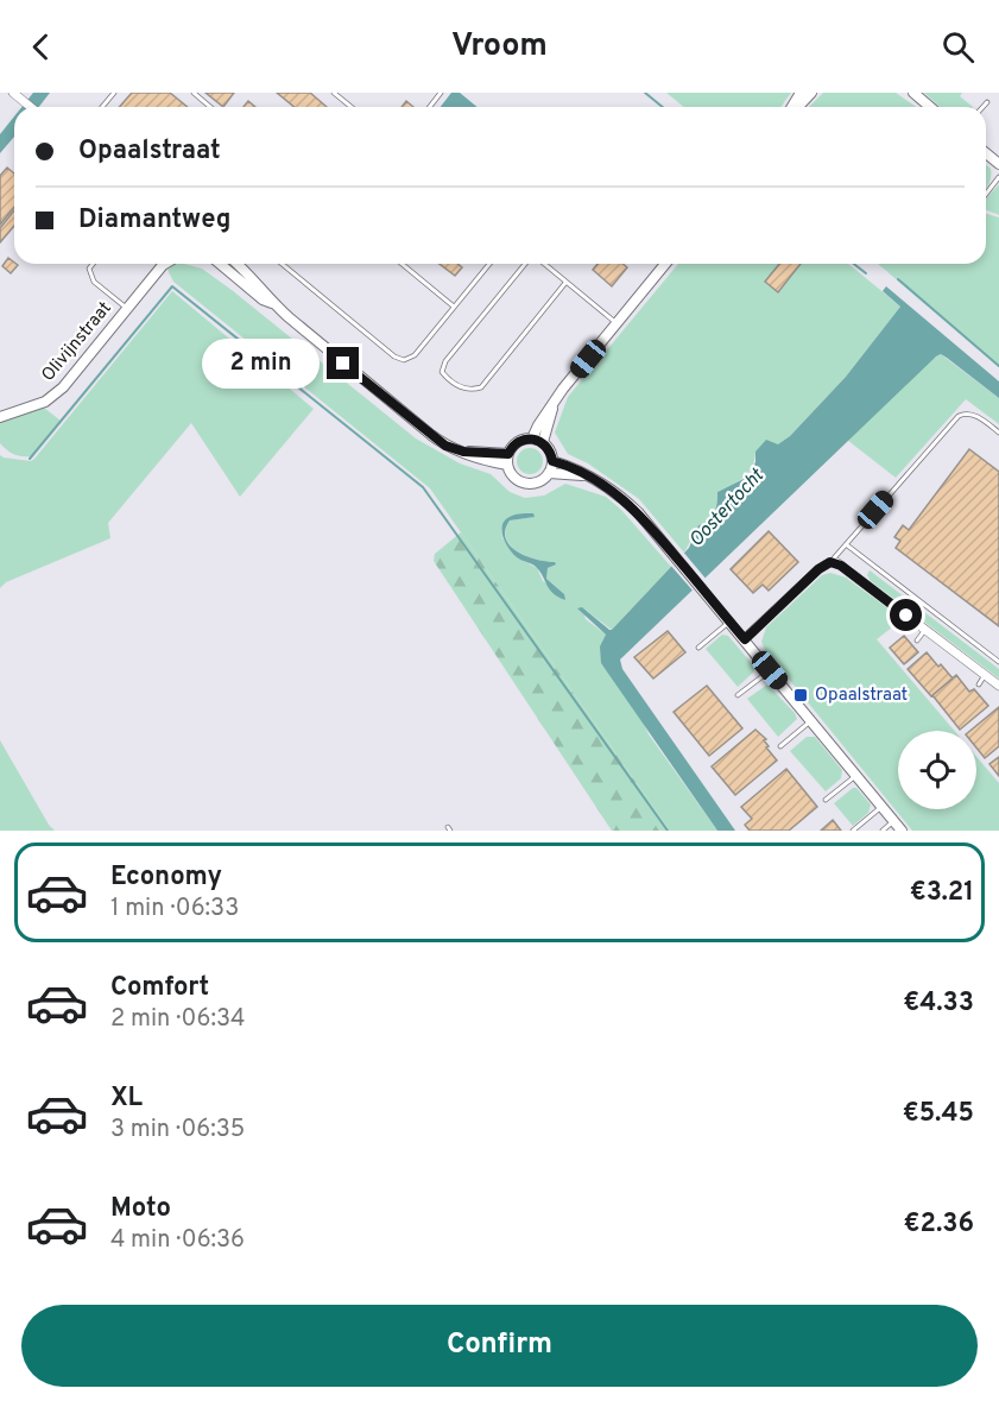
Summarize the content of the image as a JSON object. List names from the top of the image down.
{
  "streets": {
    "street": ["Olivijnstraat"]
  },
  "water": ["Oostertocht"],
  "places": {
    "transit": ["Opaalstraat"]
  },
  "page": {
    "header": "Vroom",
    "banner": ["Opaalstraat", "Diamantweg"],
    "bubble": "2 min",
    "list": [
      {
        "name": "Economy",
        "note": "1 min · 06:33",
        "value": "€3.21"
      },
      {
        "name": "Comfort",
        "note": "2 min · 06:34",
        "value": "€4.33"
      },
      {
        "name": "XL",
        "note": "3 min · 06:35",
        "value": "€5.45"
      },
      {
        "name": "Moto",
        "note": "4 min · 06:36",
        "value": "€2.36"
      }
    ],
    "buttons": "Confirm"
  }
}
